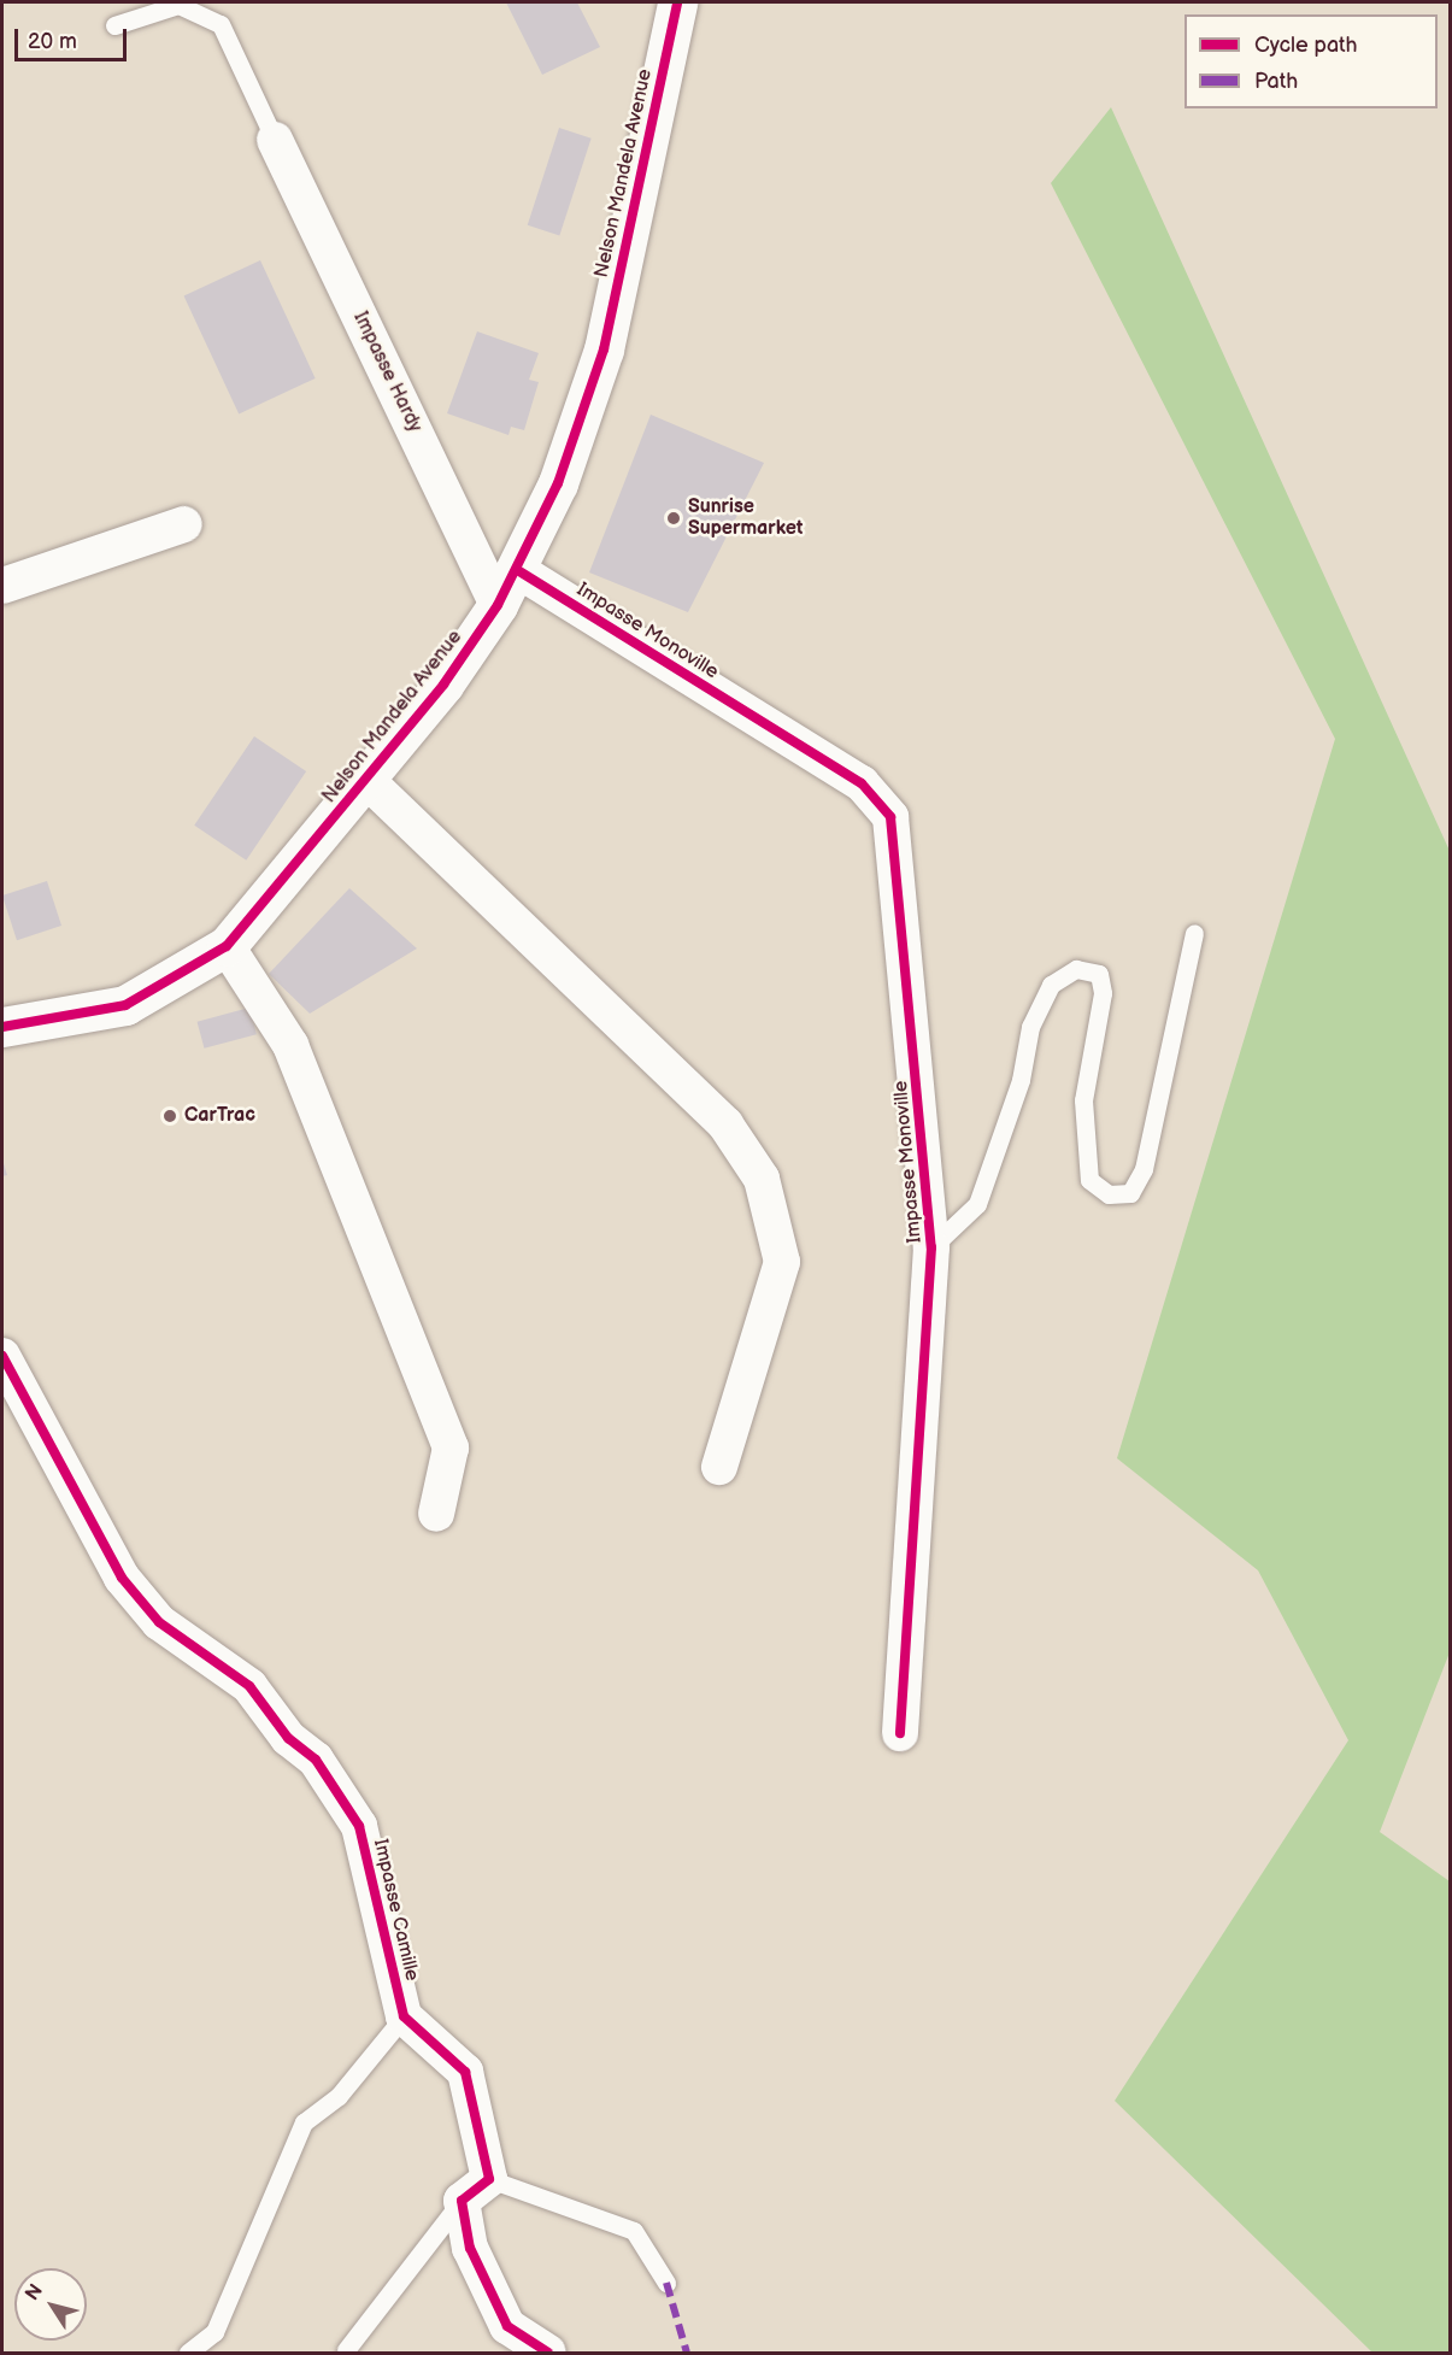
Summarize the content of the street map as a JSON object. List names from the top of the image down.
{
  "streets": {
    "street": [
      "Nelson Mandela Avenue",
      "Impasse Hardy",
      "Impasse Monoville",
      "Impasse Camille"
    ]
  },
  "crossings": [
    ["Nelson Mandela Avenue", "Impasse Hardy"],
    ["Nelson Mandela Avenue", "Impasse Monoville"]
  ],
  "places": ["Sunrise Supermarket", "CarTrac"],
  "legend": ["Cycle path", "Path"],
  "scale_bar": "20 m",
  "north": "top left"
}
